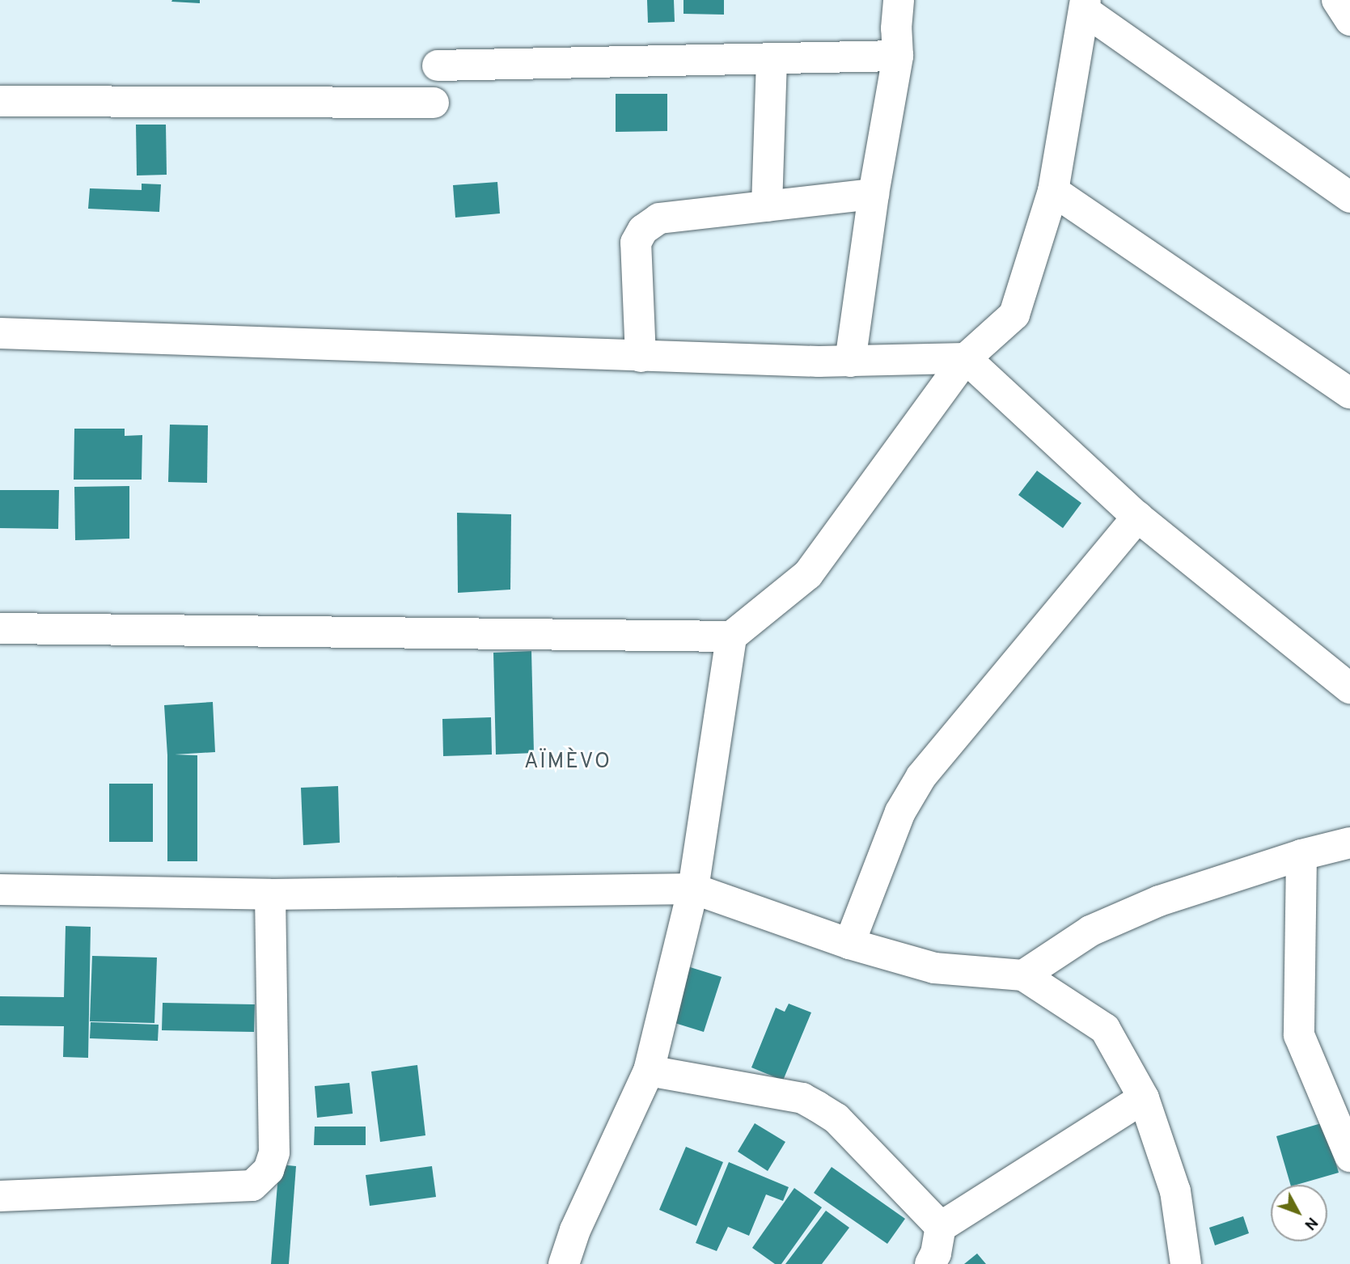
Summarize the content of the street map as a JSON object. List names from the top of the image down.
{
  "districts": ["AÏMÈVO"],
  "north": "bottom right"
}
